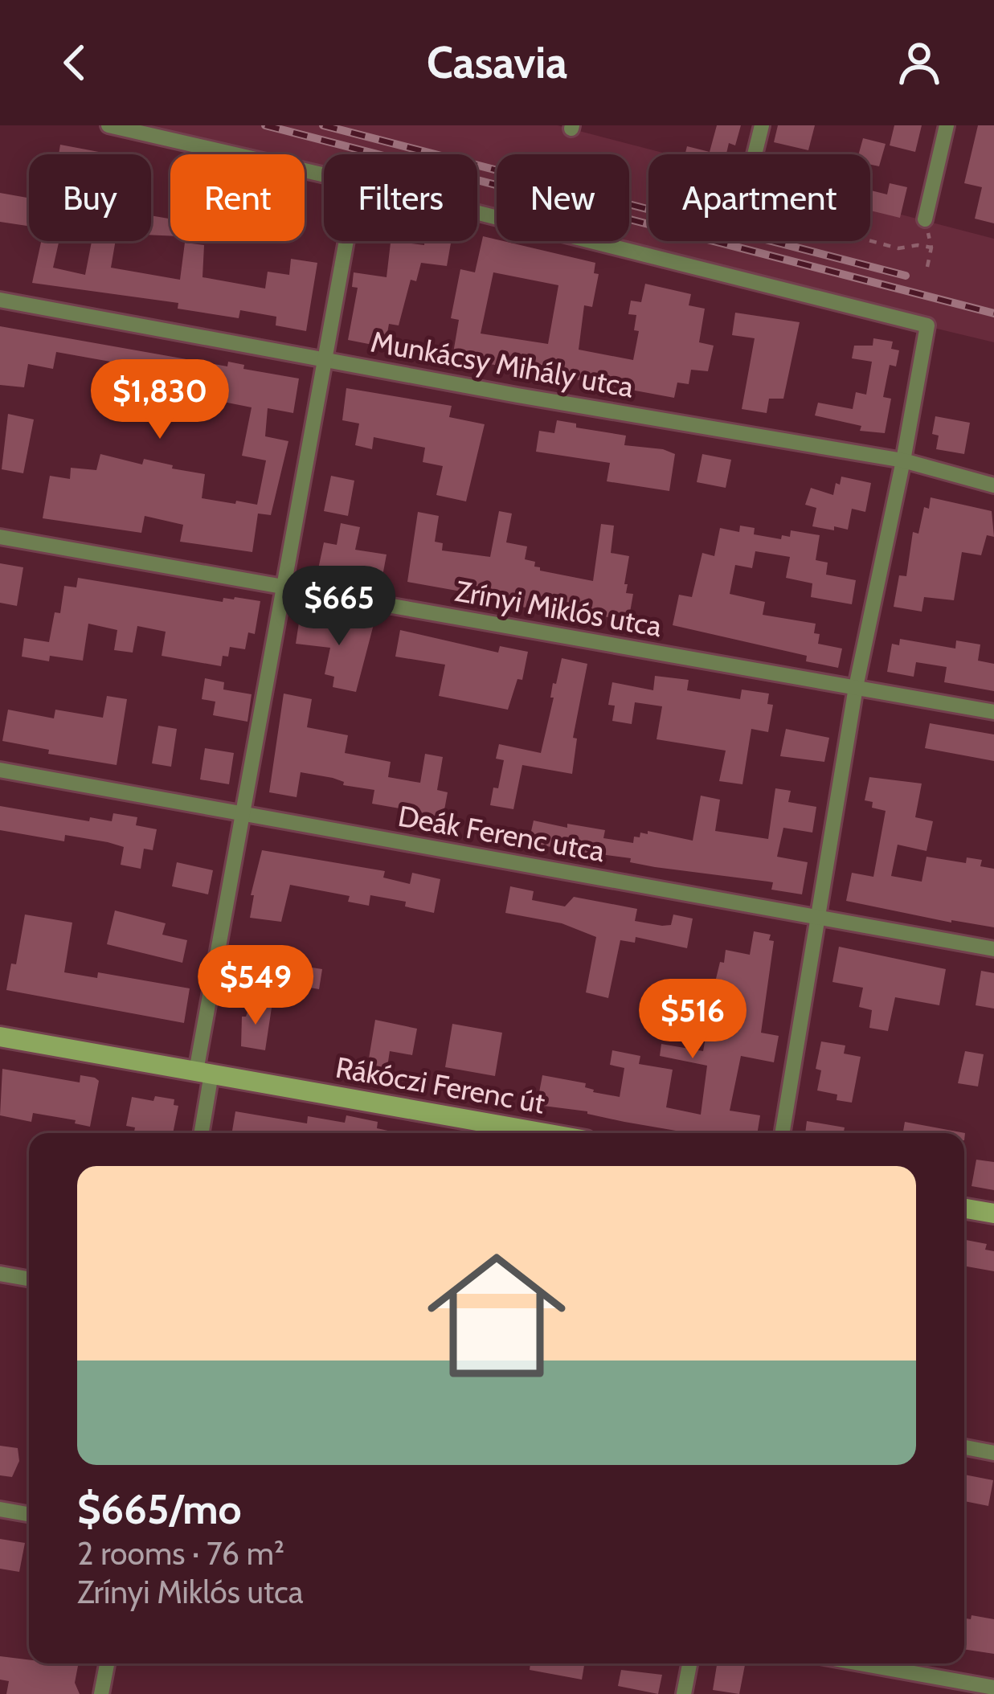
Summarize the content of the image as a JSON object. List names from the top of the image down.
{
  "streets": {
    "street": [
      "Munkácsy Mihály utca",
      "Zrínyi Miklós utca",
      "Deák Ferenc utca",
      "Rákóczi Ferenc út"
    ]
  },
  "page": {
    "header": "Casavia",
    "chip": [
      "Buy",
      "Rent",
      "Filters",
      "New",
      "Apartment"
    ],
    "price": [
      "$1,830",
      "$665",
      "$549",
      "$516"
    ],
    "list": [
      {
        "name": "$665/mo",
        "note": "2 rooms · 76 m² · Zrínyi Miklós utca"
      }
    ]
  }
}
